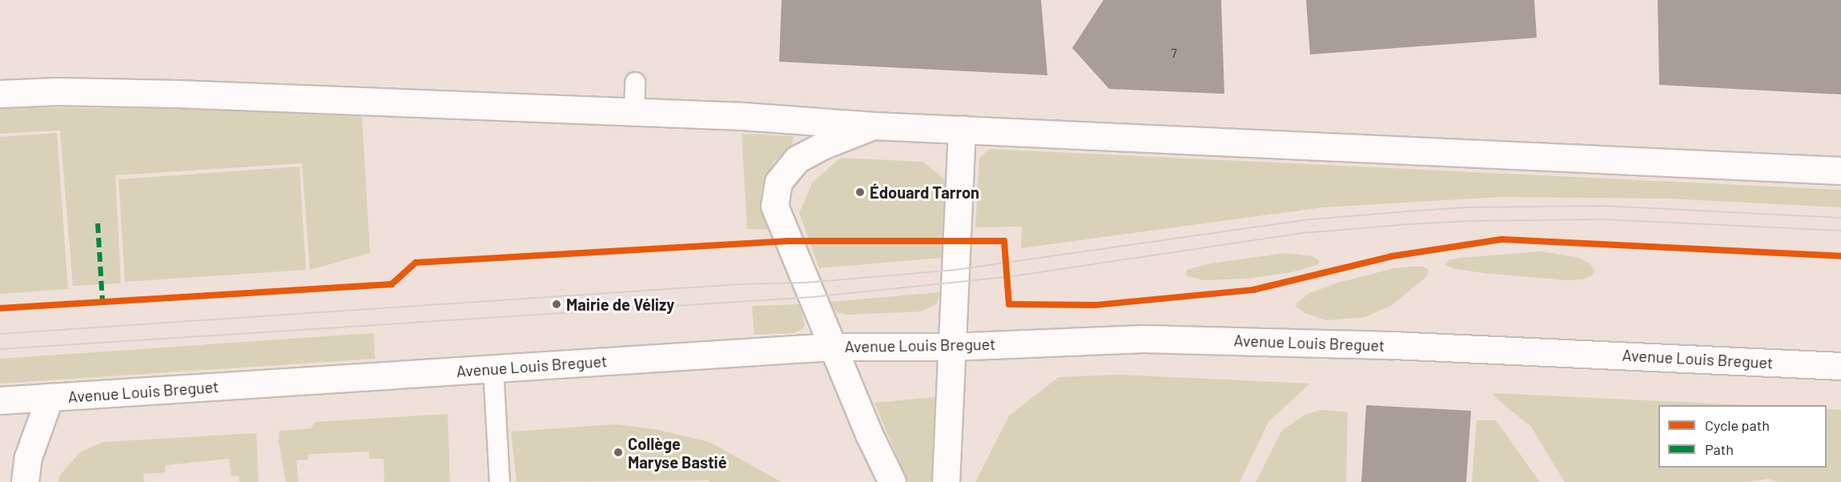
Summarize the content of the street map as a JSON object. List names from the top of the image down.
{
  "streets": {
    "main road": ["Avenue Louis Breguet"]
  },
  "places": ["Édouard Tarron", "Mairie de Vélizy", "Collège Maryse Bastié"],
  "house_numbers": ["7"],
  "legend": ["Cycle path", "Path"]
}
